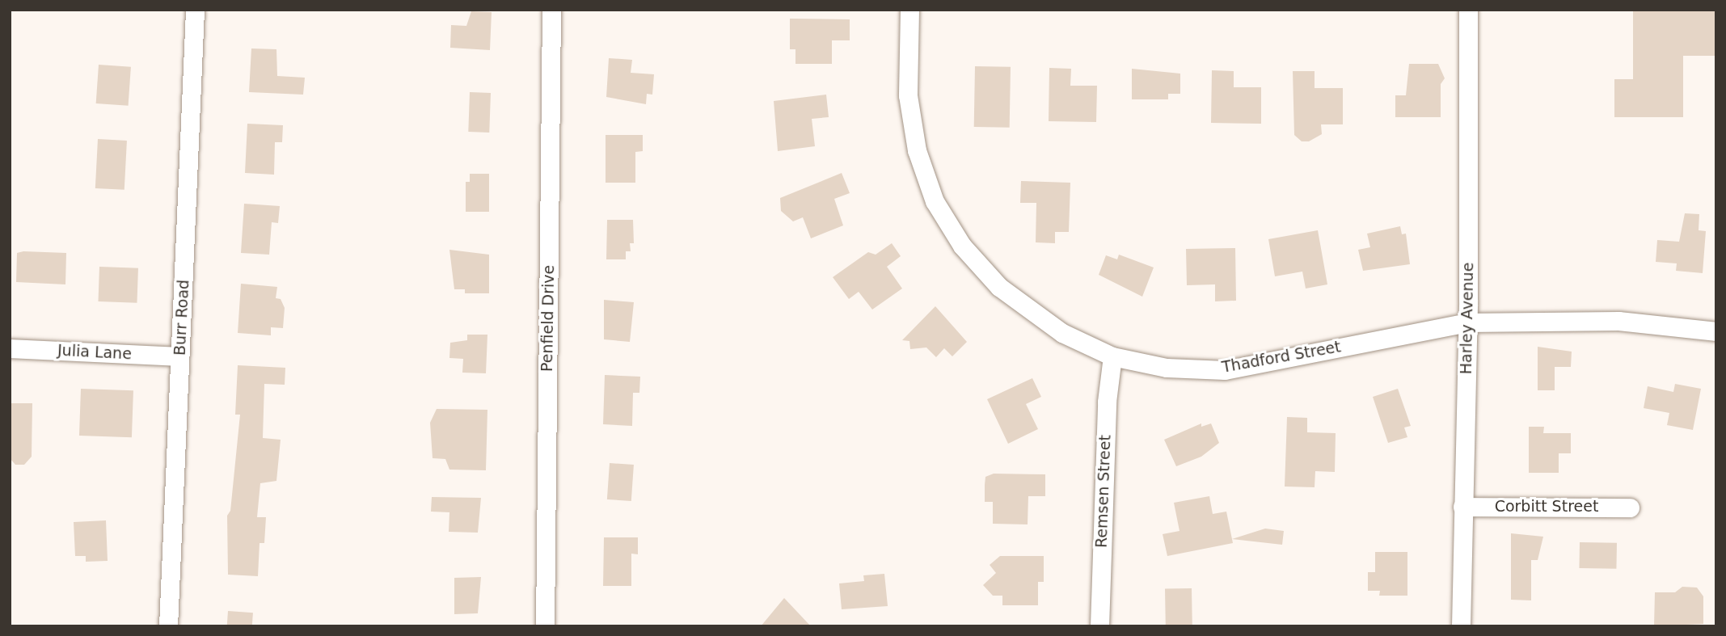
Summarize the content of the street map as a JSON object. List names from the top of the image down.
{
  "streets": {
    "street": [
      "Burr Road",
      "Penfield Drive",
      "Harley Avenue",
      "Julia Lane",
      "Thadford Street",
      "Remsen Street",
      "Corbitt Street"
    ]
  },
  "crossings": [
    ["Burr Road", "Julia Lane"],
    ["Harley Avenue", "Thadford Street"],
    ["Harley Avenue", "Corbitt Street"],
    ["Thadford Street", "Remsen Street"]
  ]
}
